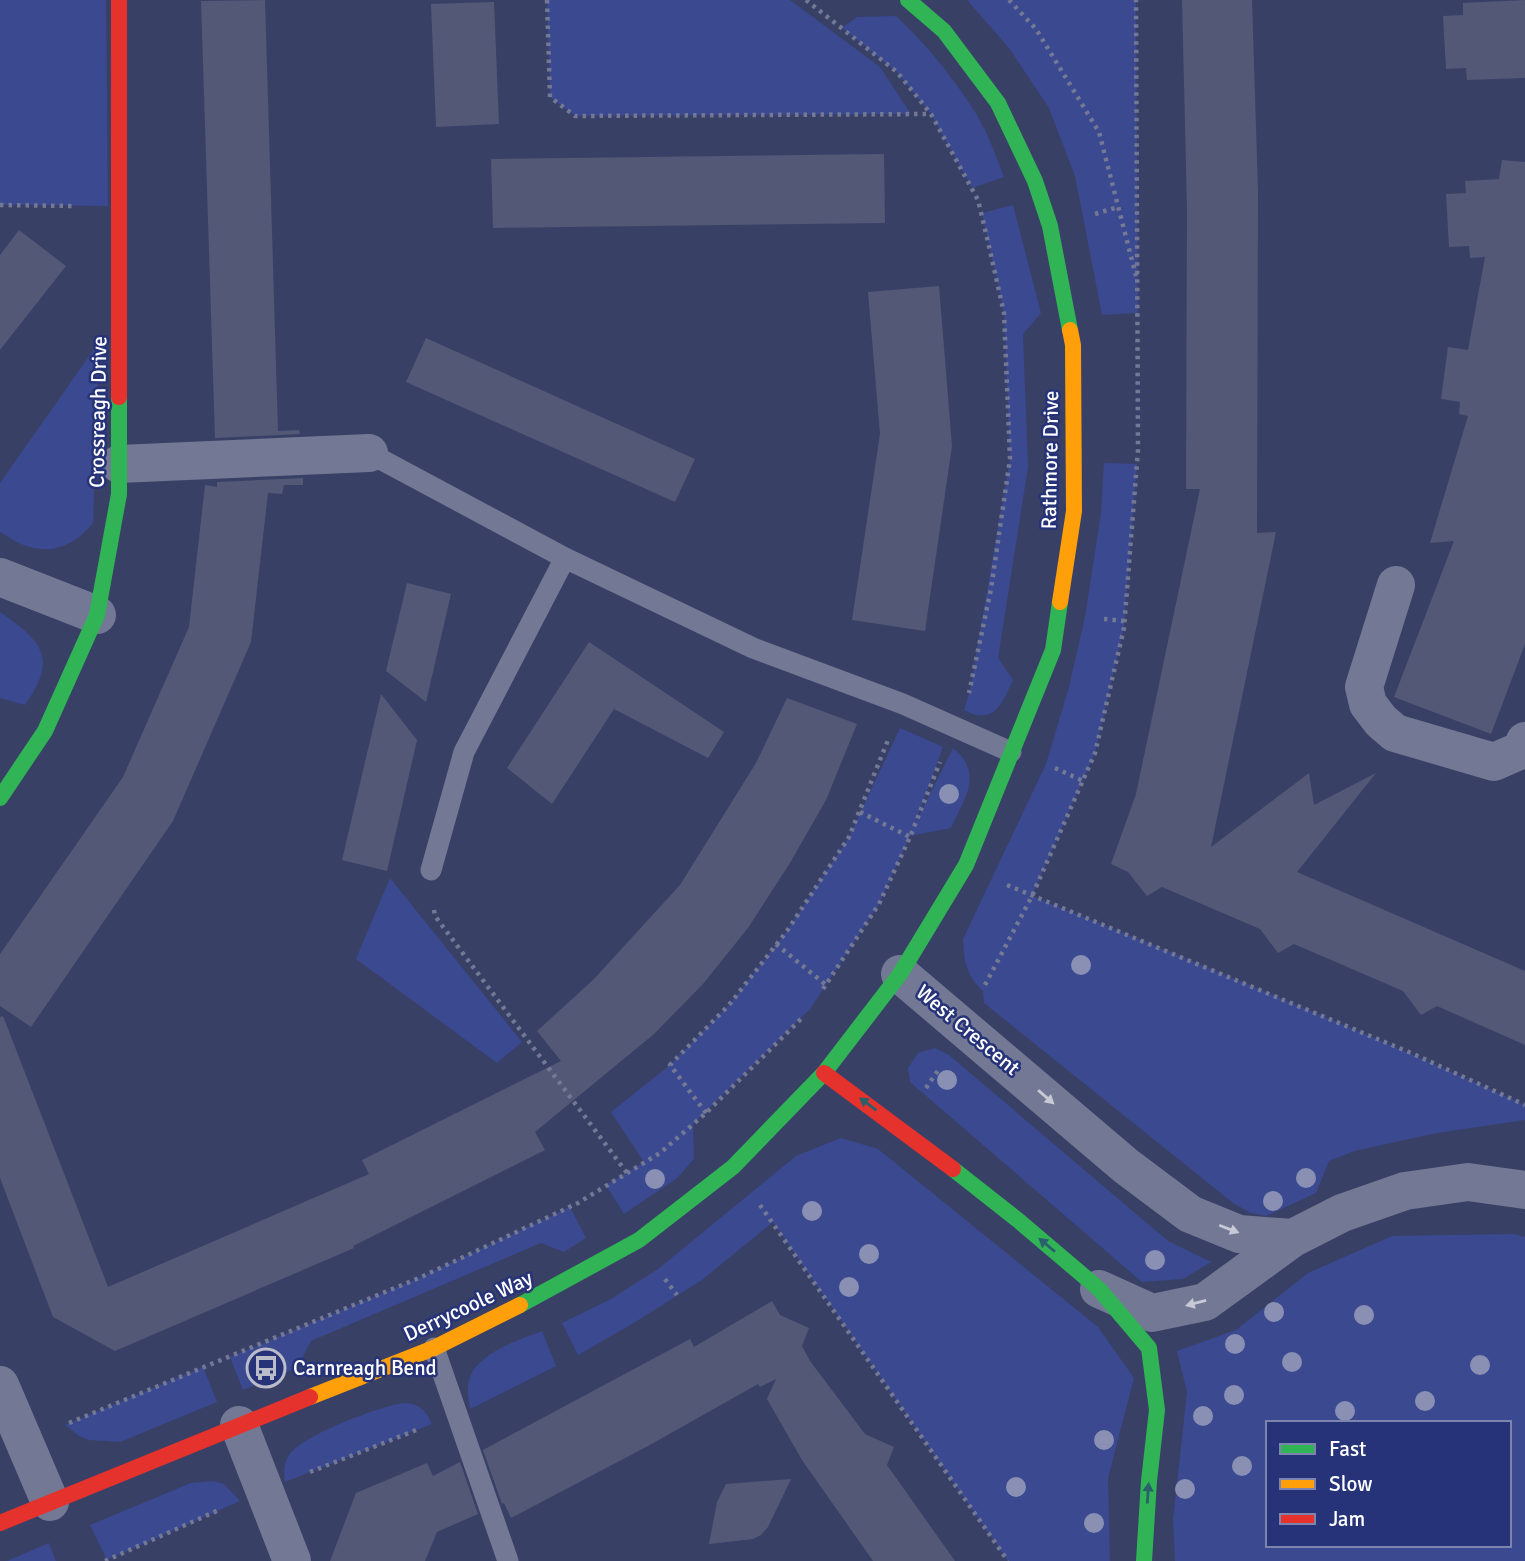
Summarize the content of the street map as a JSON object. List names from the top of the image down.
{
  "streets": {
    "street": [
      "Crossreagh Drive",
      "Rathmore Drive",
      "West Crescent",
      "Derrycoole Way"
    ]
  },
  "crossings": [
    ["Rathmore Drive", "West Crescent"],
    ["West Crescent", "Derrycoole Way"]
  ],
  "places": {
    "bus stop": ["Carnreagh Bend"]
  },
  "legend": ["Fast", "Slow", "Jam"]
}
